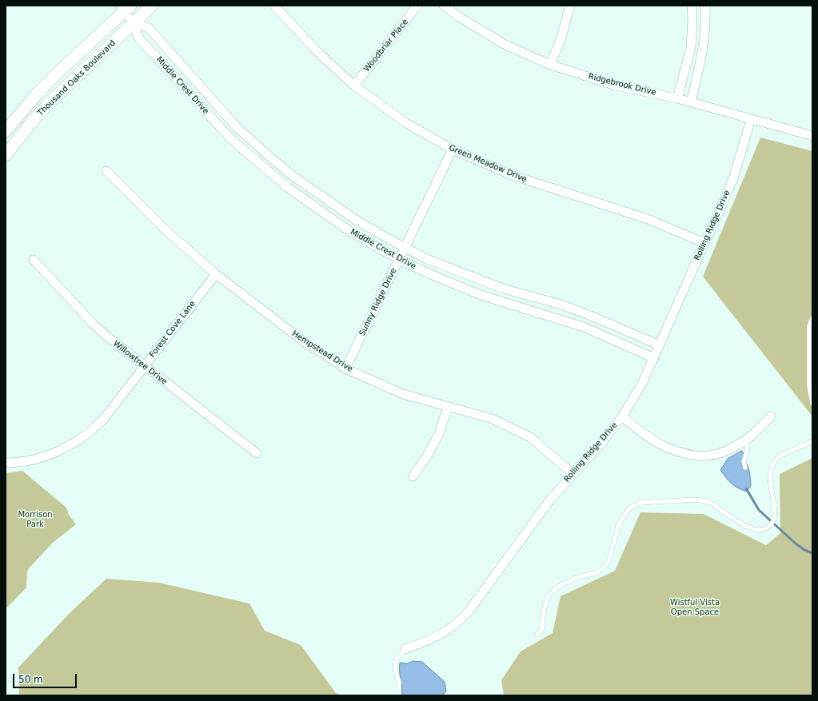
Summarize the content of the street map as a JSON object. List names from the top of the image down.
{
  "streets": {
    "main road": ["Thousand Oaks Boulevard"],
    "street": [
      "Woodbriar Place",
      "Ridgebrook Drive",
      "Middle Crest Drive",
      "Green Meadow Drive",
      "Rolling Ridge Drive",
      "Sunny Ridge Drive",
      "Forest Cove Lane",
      "Hempstead Drive",
      "Willowtree Drive"
    ]
  },
  "crossings": [
    ["Woodbriar Place", "Green Meadow Drive"],
    ["Thousand Oaks Boulevard", "Middle Crest Drive"],
    ["Ridgebrook Drive", "Rolling Ridge Drive"],
    ["Middle Crest Drive", "Rolling Ridge Drive"],
    ["Middle Crest Drive", "Sunny Ridge Drive"],
    ["Green Meadow Drive", "Rolling Ridge Drive"],
    ["Green Meadow Drive", "Sunny Ridge Drive"],
    ["Rolling Ridge Drive", "Hempstead Drive"],
    ["Sunny Ridge Drive", "Hempstead Drive"],
    ["Forest Cove Lane", "Hempstead Drive"],
    ["Forest Cove Lane", "Willowtree Drive"]
  ],
  "parks": ["Morrison Park", "Wistful Vista Open Space"],
  "scale_bar": "50 m"
}
